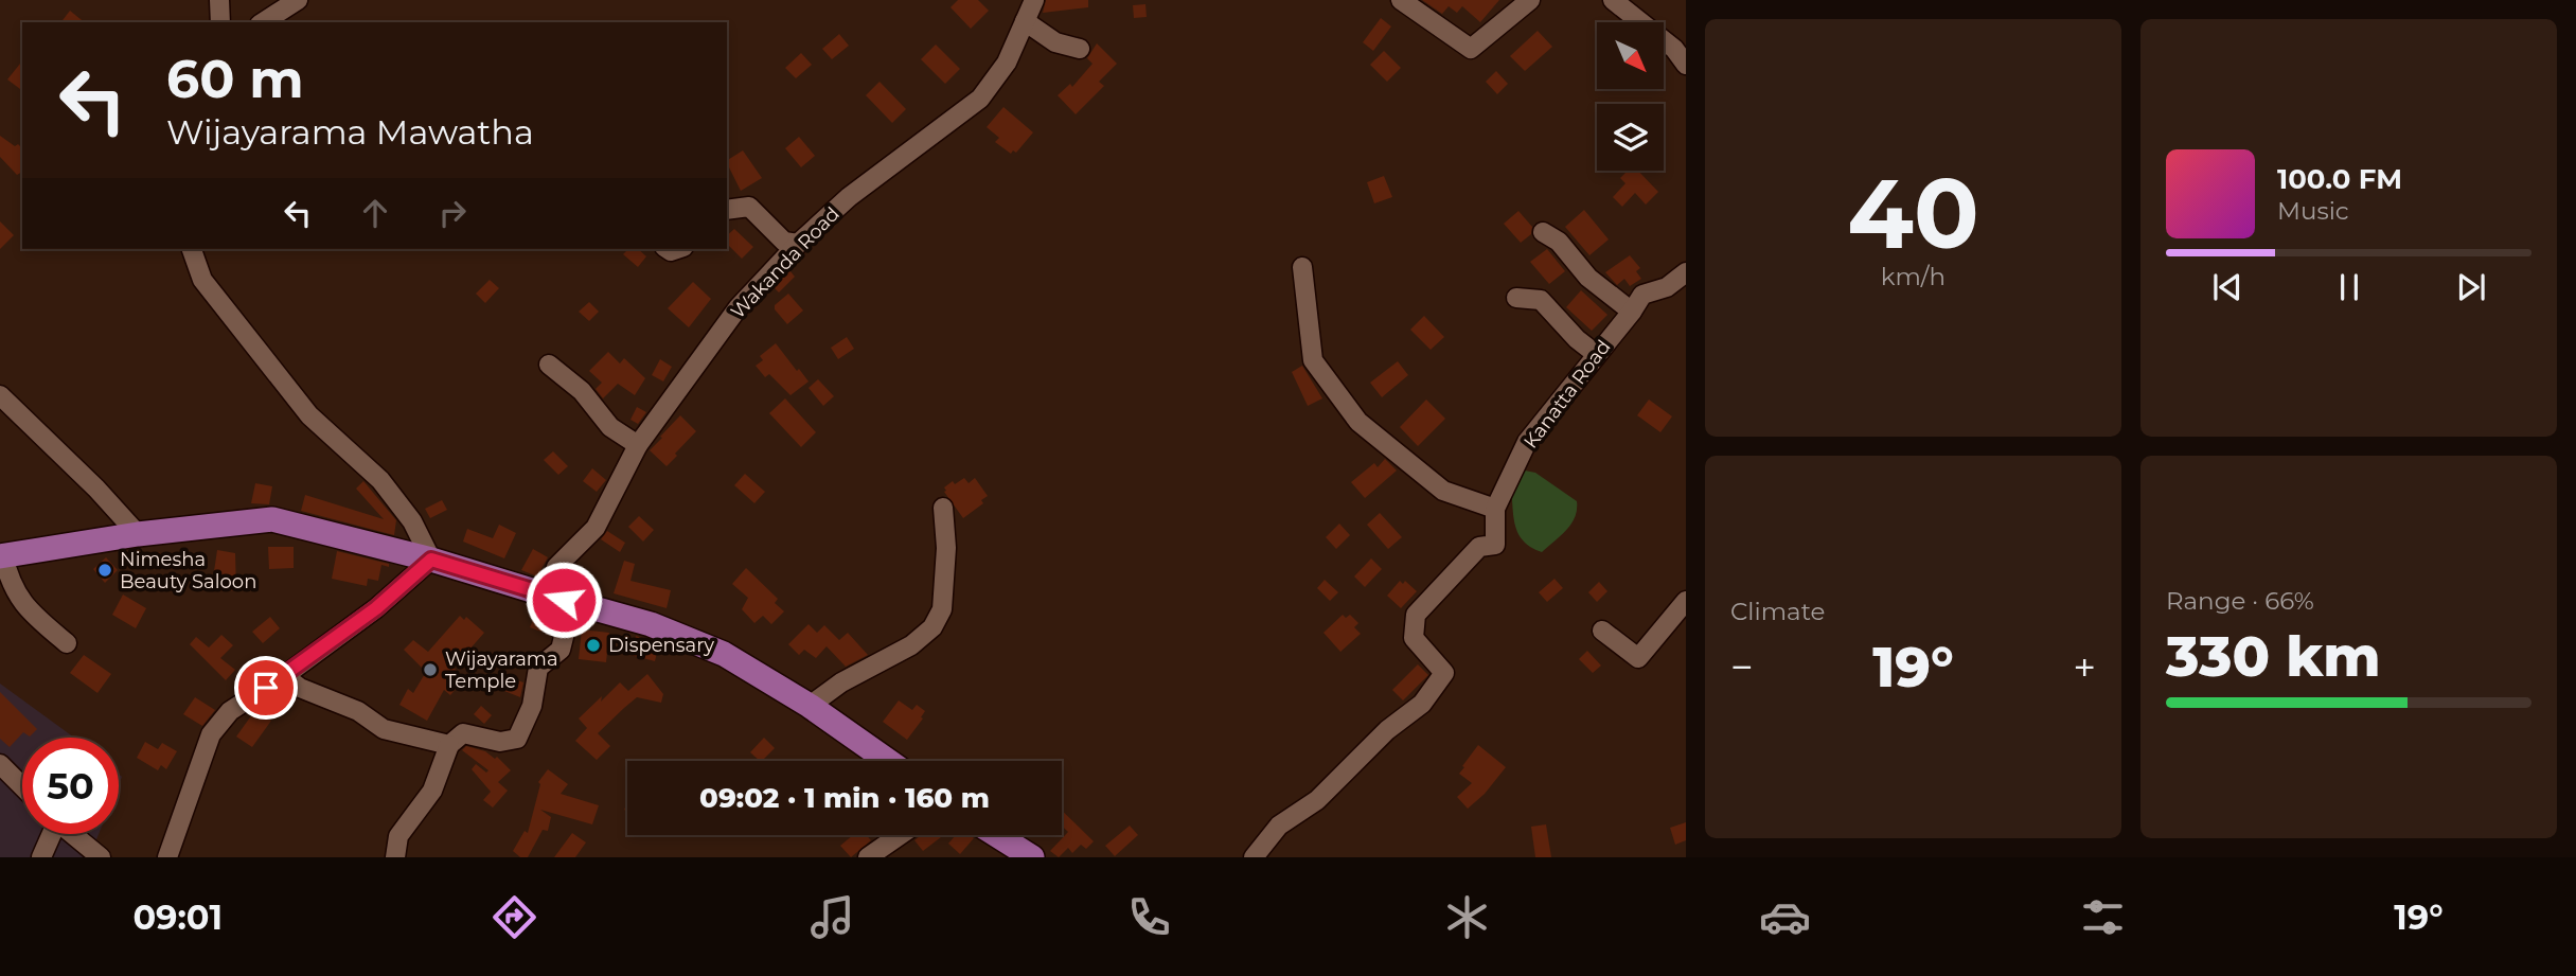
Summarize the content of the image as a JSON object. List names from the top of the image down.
{
  "streets": {
    "street": ["Wakanda Road", "Kanatta Road"]
  },
  "places": ["Nimesha Beauty Saloon", "Dispensary", "Wijayarama Temple"],
  "north": "bottom right",
  "page": {
    "tile": [
      ["40", "km/h"],
      "Climate",
      ["Range · 66%", "330 km"]
    ],
    "turn": ["60 m", "Wijayarama Mawatha"],
    "song": ["100.0 FM", "Music"],
    "heat": ["−", "19°", "+"],
    "limit": "50",
    "trip": "09:02 · 1 min · 160 m",
    "tabs": ["09:01", "19°"]
  }
}
